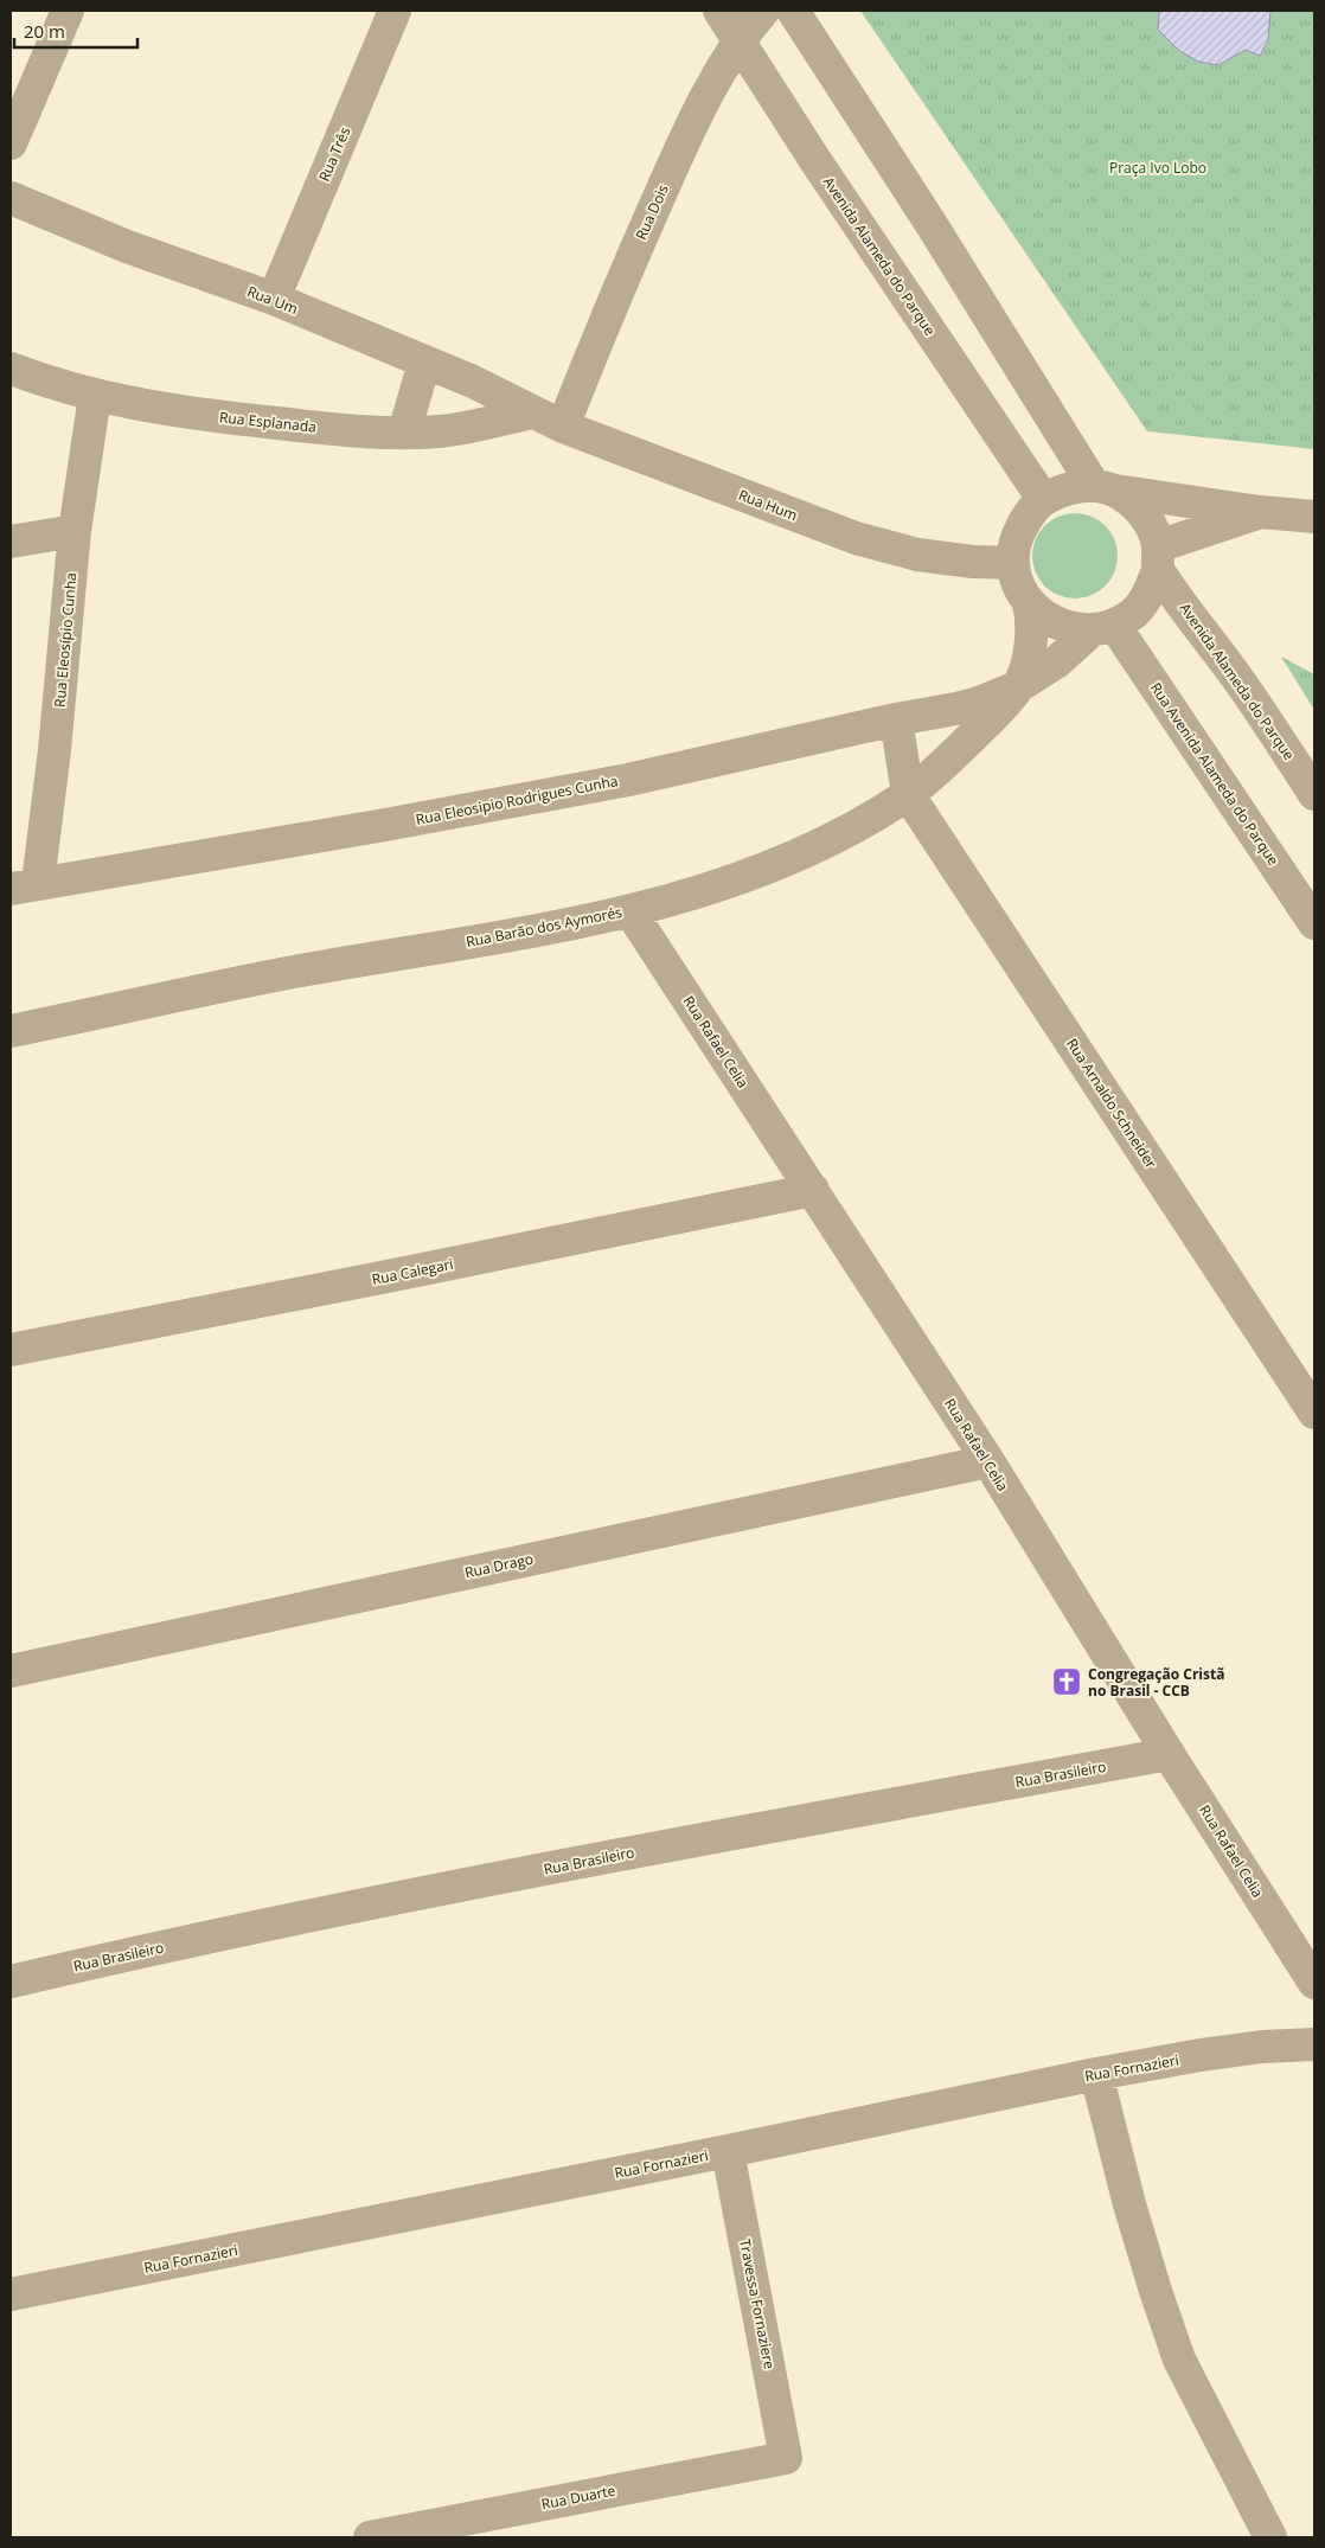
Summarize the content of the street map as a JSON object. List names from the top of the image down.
{
  "streets": {
    "street": [
      "Rua Três",
      "Rua Dois",
      "Avenida Alameda do Parque",
      "Rua Um",
      "Rua Esplanada",
      "Rua Hum",
      "Rua Eleosípio Cunha",
      "Rua Avenida Alameda do Parque",
      "Rua Eleosipio Rodrigues Cunha",
      "Rua Barão dos Aymorés",
      "Rua Rafael Celia",
      "Rua Arnaldo Schneider",
      "Rua Calegari",
      "Rua Drago",
      "Rua Brasileiro",
      "Rua Fornazieri",
      "Travessa Fornaziere",
      "Rua Duarte"
    ]
  },
  "crossings": [
    ["Rua Três", "Rua Um"],
    ["Rua Dois", "Avenida Alameda do Parque"],
    ["Rua Dois", "Rua Hum"],
    ["Avenida Alameda do Parque", "Rua Hum"],
    ["Avenida Alameda do Parque", "Rua Avenida Alameda do Parque"],
    ["Rua Um", "Rua Esplanada"],
    ["Rua Um", "Rua Hum"],
    ["Rua Esplanada", "Rua Hum"],
    ["Rua Esplanada", "Rua Eleosípio Cunha"],
    ["Rua Hum", "Rua Avenida Alameda do Parque"],
    ["Rua Eleosípio Cunha", "Rua Eleosipio Rodrigues Cunha"],
    ["Rua Eleosipio Rodrigues Cunha", "Rua Barão dos Aymorés"],
    ["Rua Barão dos Aymorés", "Rua Rafael Celia"],
    ["Rua Barão dos Aymorés", "Rua Arnaldo Schneider"],
    ["Rua Rafael Celia", "Rua Calegari"],
    ["Rua Rafael Celia", "Rua Drago"],
    ["Rua Rafael Celia", "Rua Brasileiro"],
    ["Rua Fornazieri", "Travessa Fornaziere"],
    ["Travessa Fornaziere", "Rua Duarte"]
  ],
  "parks": ["Praça Ivo Lobo"],
  "places": {
    "church": ["Congregação Cristã no Brasil - CCB"]
  },
  "scale_bar": "20 m"
}
